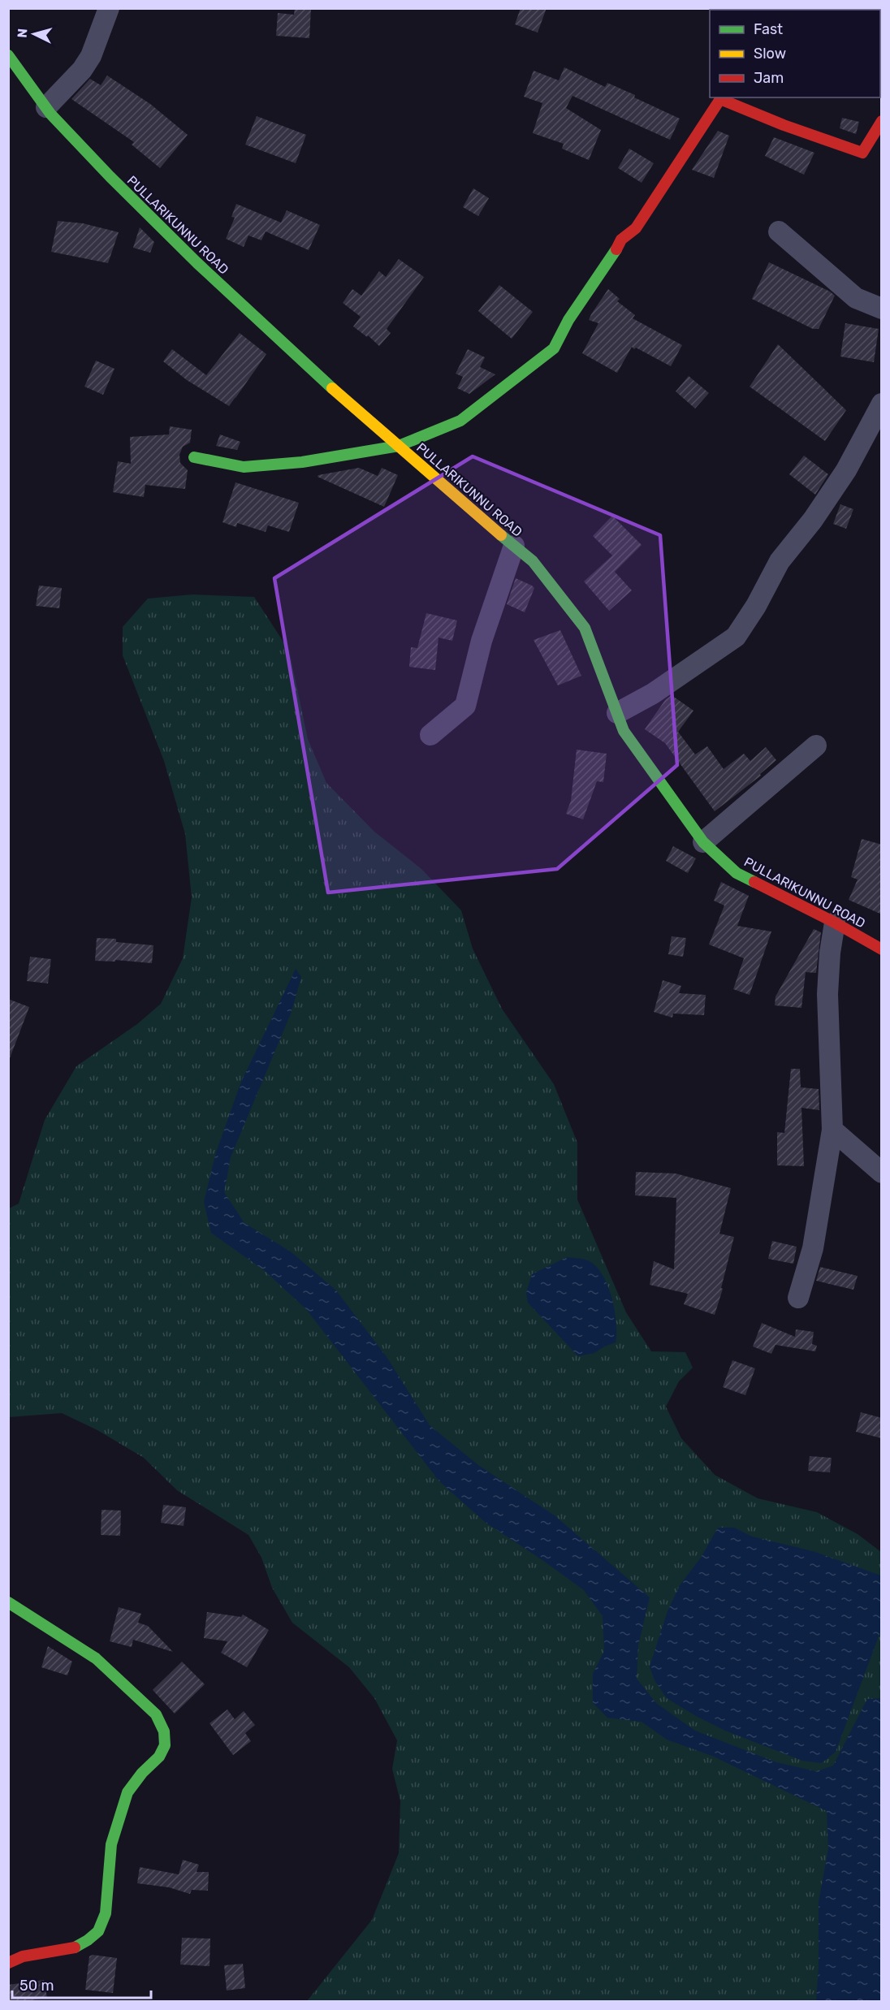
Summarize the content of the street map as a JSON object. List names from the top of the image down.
{
  "streets": {
    "street": ["PULLARIKUNNU ROAD"]
  },
  "legend": ["Fast", "Slow", "Jam"],
  "scale_bar": "50 m",
  "north": "left"
}
